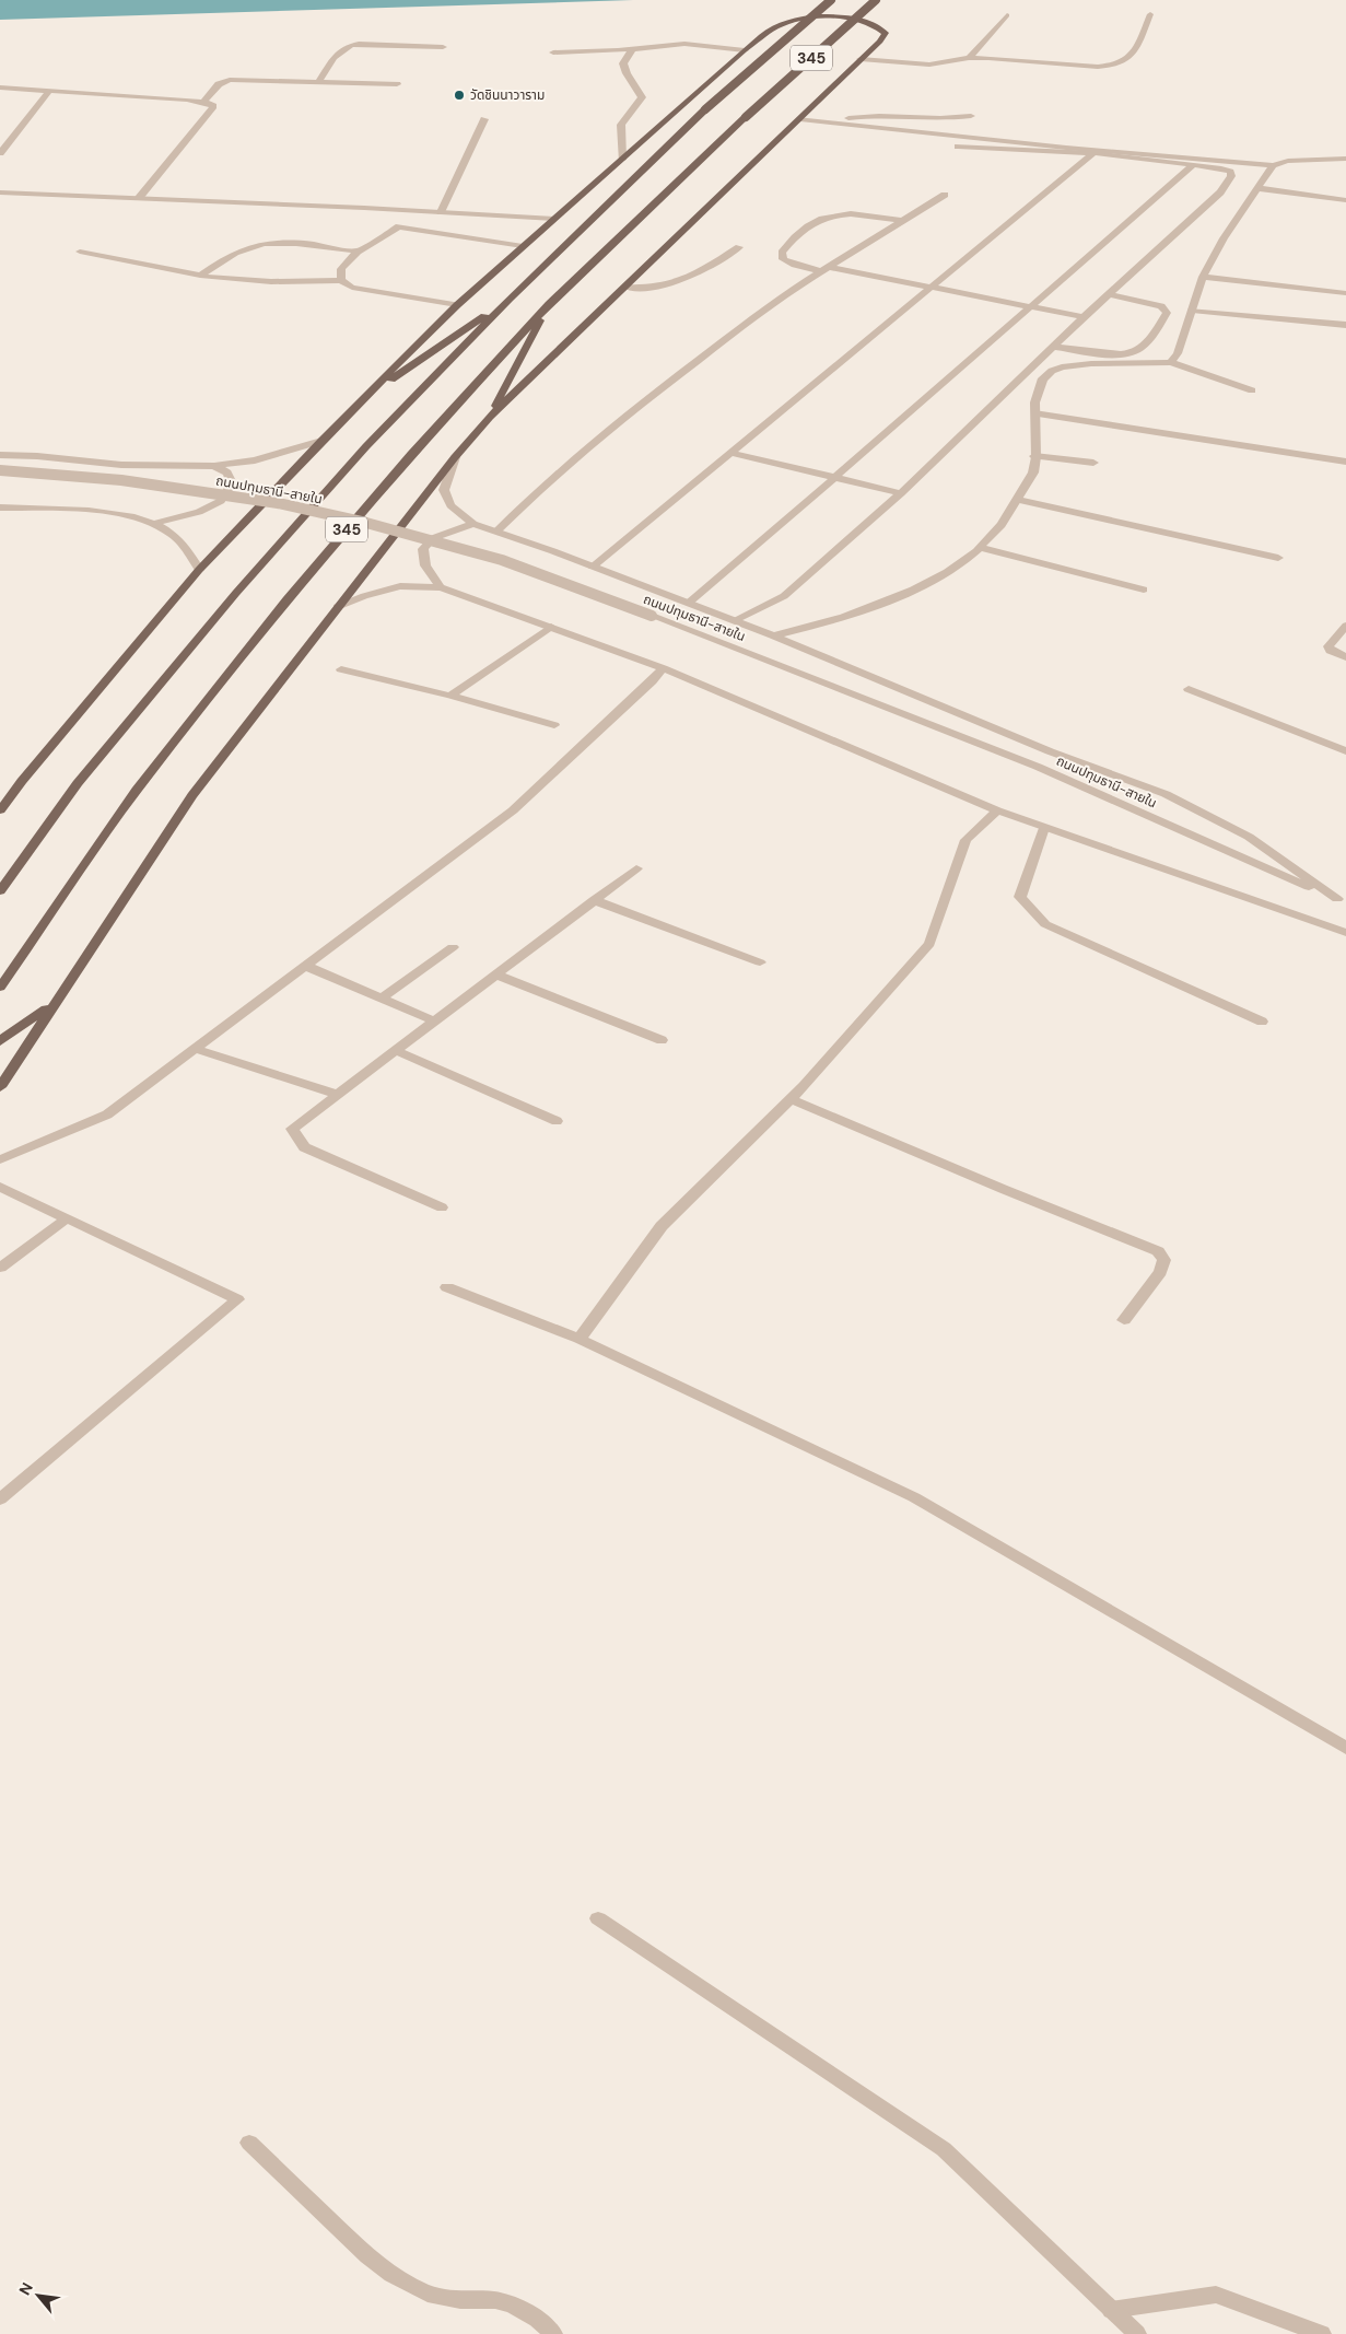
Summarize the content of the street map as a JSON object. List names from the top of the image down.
{
  "streets": {
    "main road": ["345"],
    "street": ["ถนนปทุมธานี-สายใน"]
  },
  "places": ["วัดชินนาวาราม"],
  "north": "top left"
}
